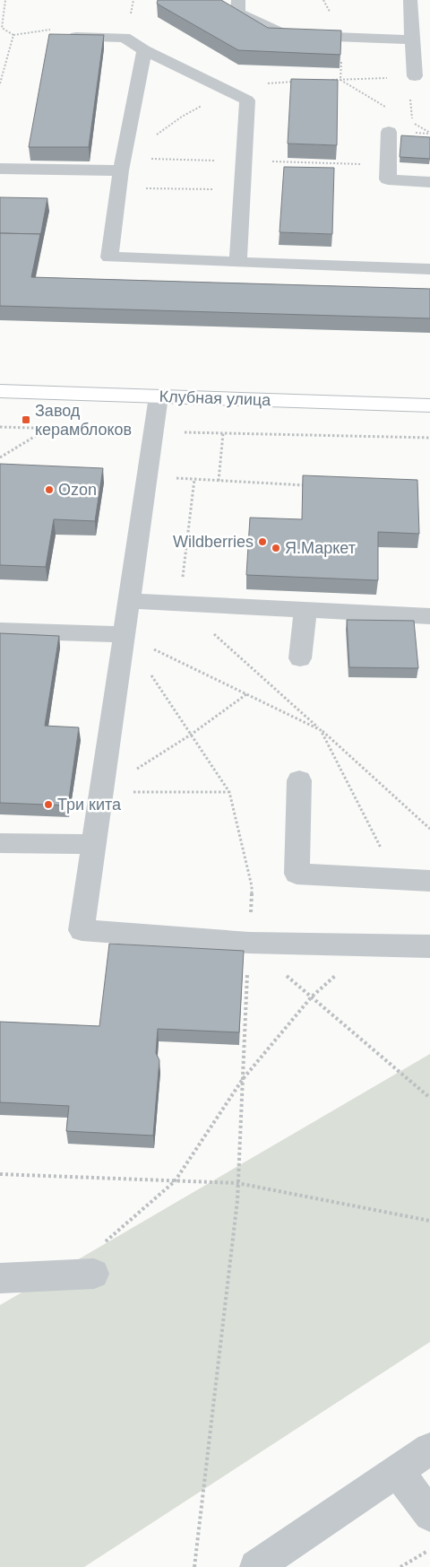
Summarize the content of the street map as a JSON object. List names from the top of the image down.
{
  "streets": {
    "main road": ["Клубная улица"]
  },
  "places": {
    "transit": ["Завод керамблоков"],
    "other": [
      "Ozon",
      "Wildberries",
      "Я.Маркет",
      "Три кита"
    ]
  }
}
